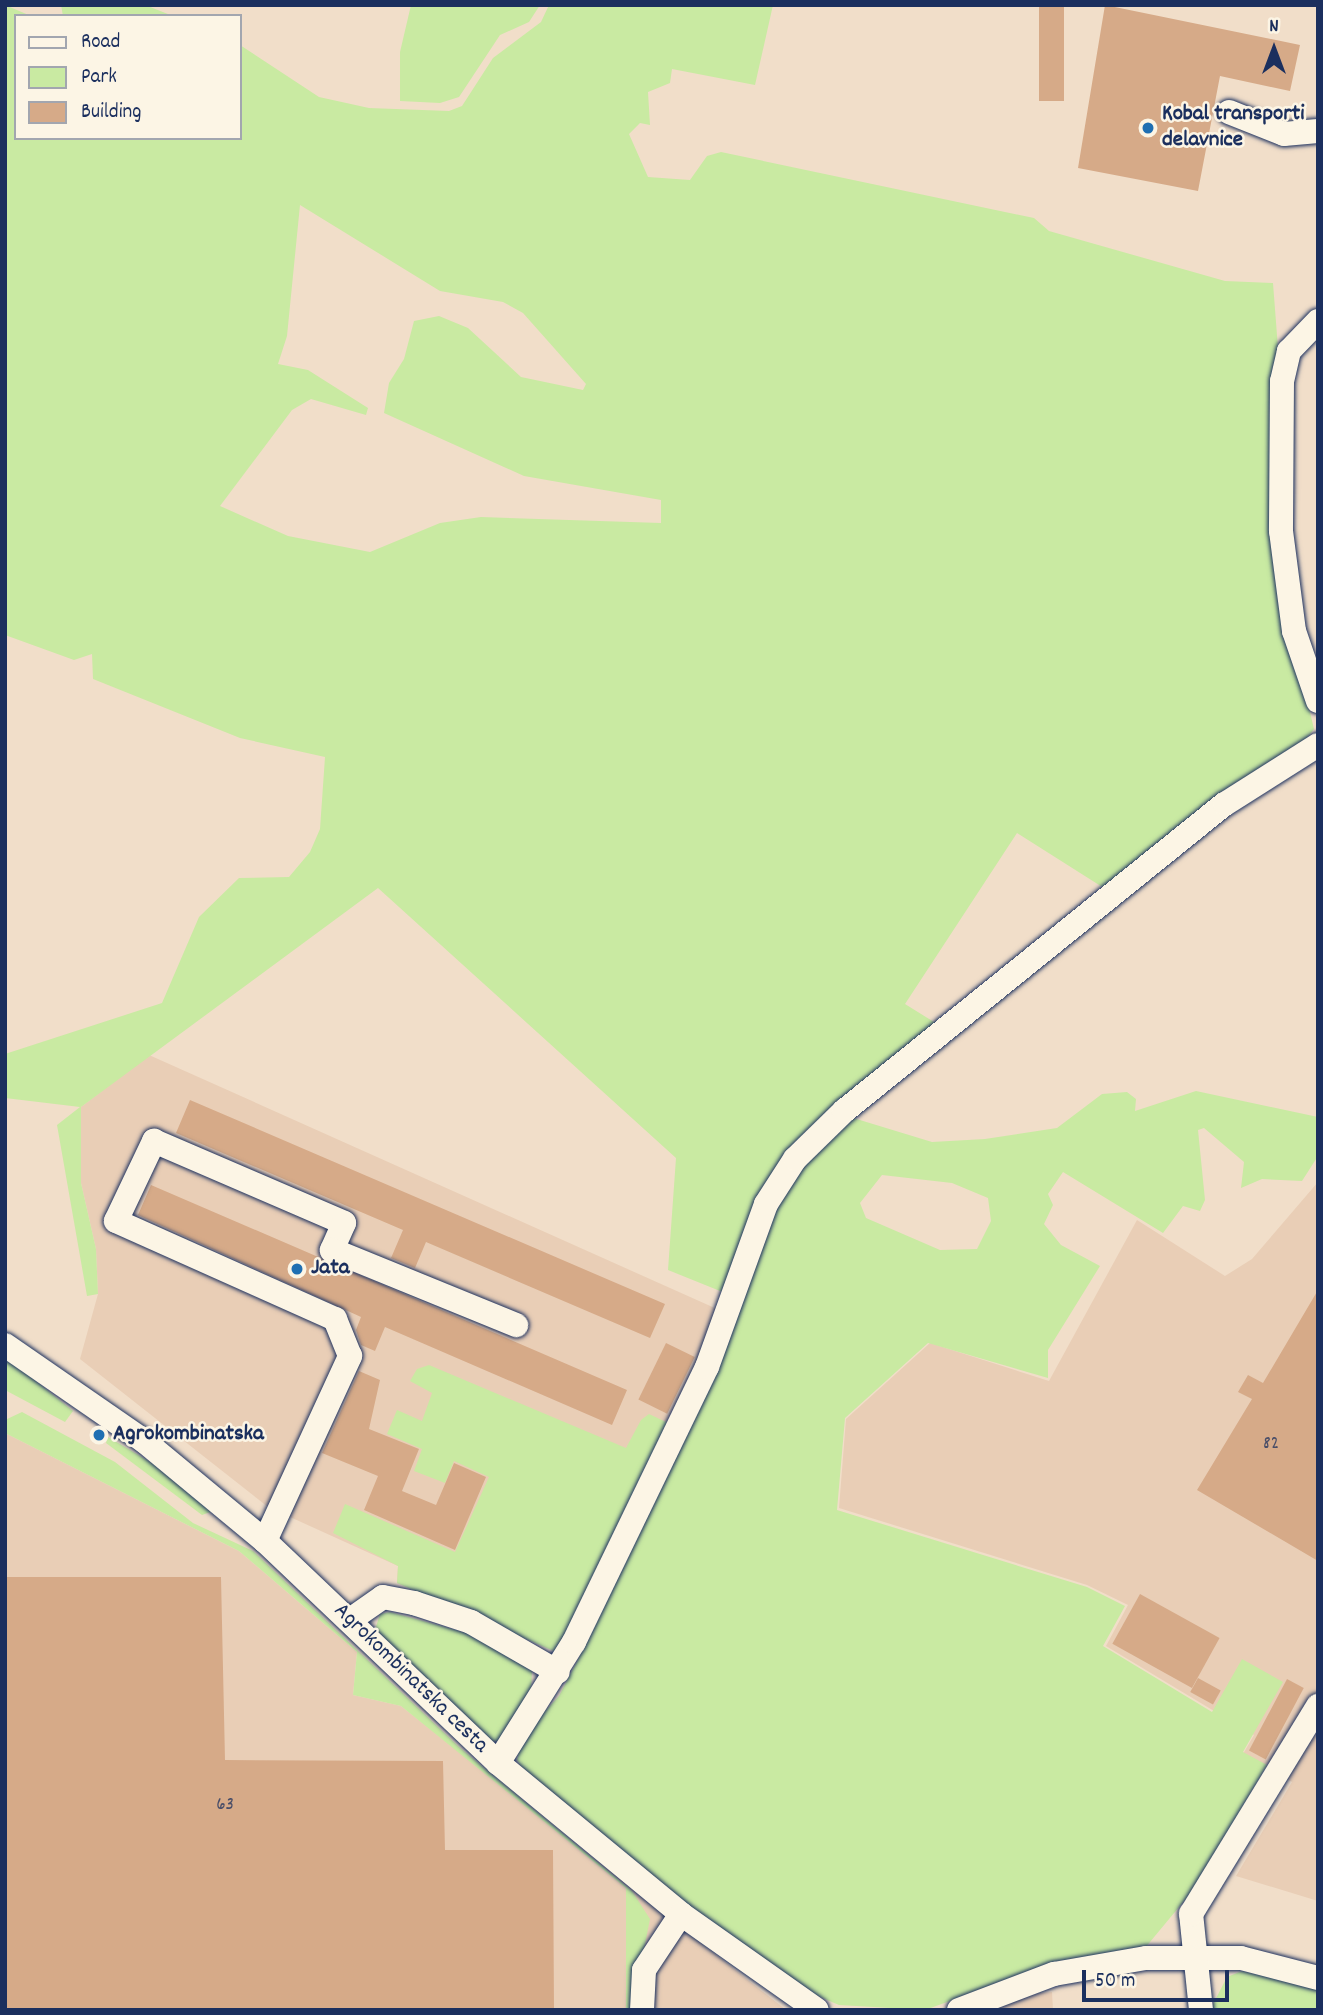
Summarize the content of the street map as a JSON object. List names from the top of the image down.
{
  "streets": {
    "street": ["Agrokombinatska cesta"]
  },
  "places": ["Kobal transporti delavnice", "Jata", "Agrokombinatska"],
  "house_numbers": ["82", "63"],
  "legend": ["Road", "Park", "Building"],
  "scale_bar": "50 m",
  "north": "top"
}
